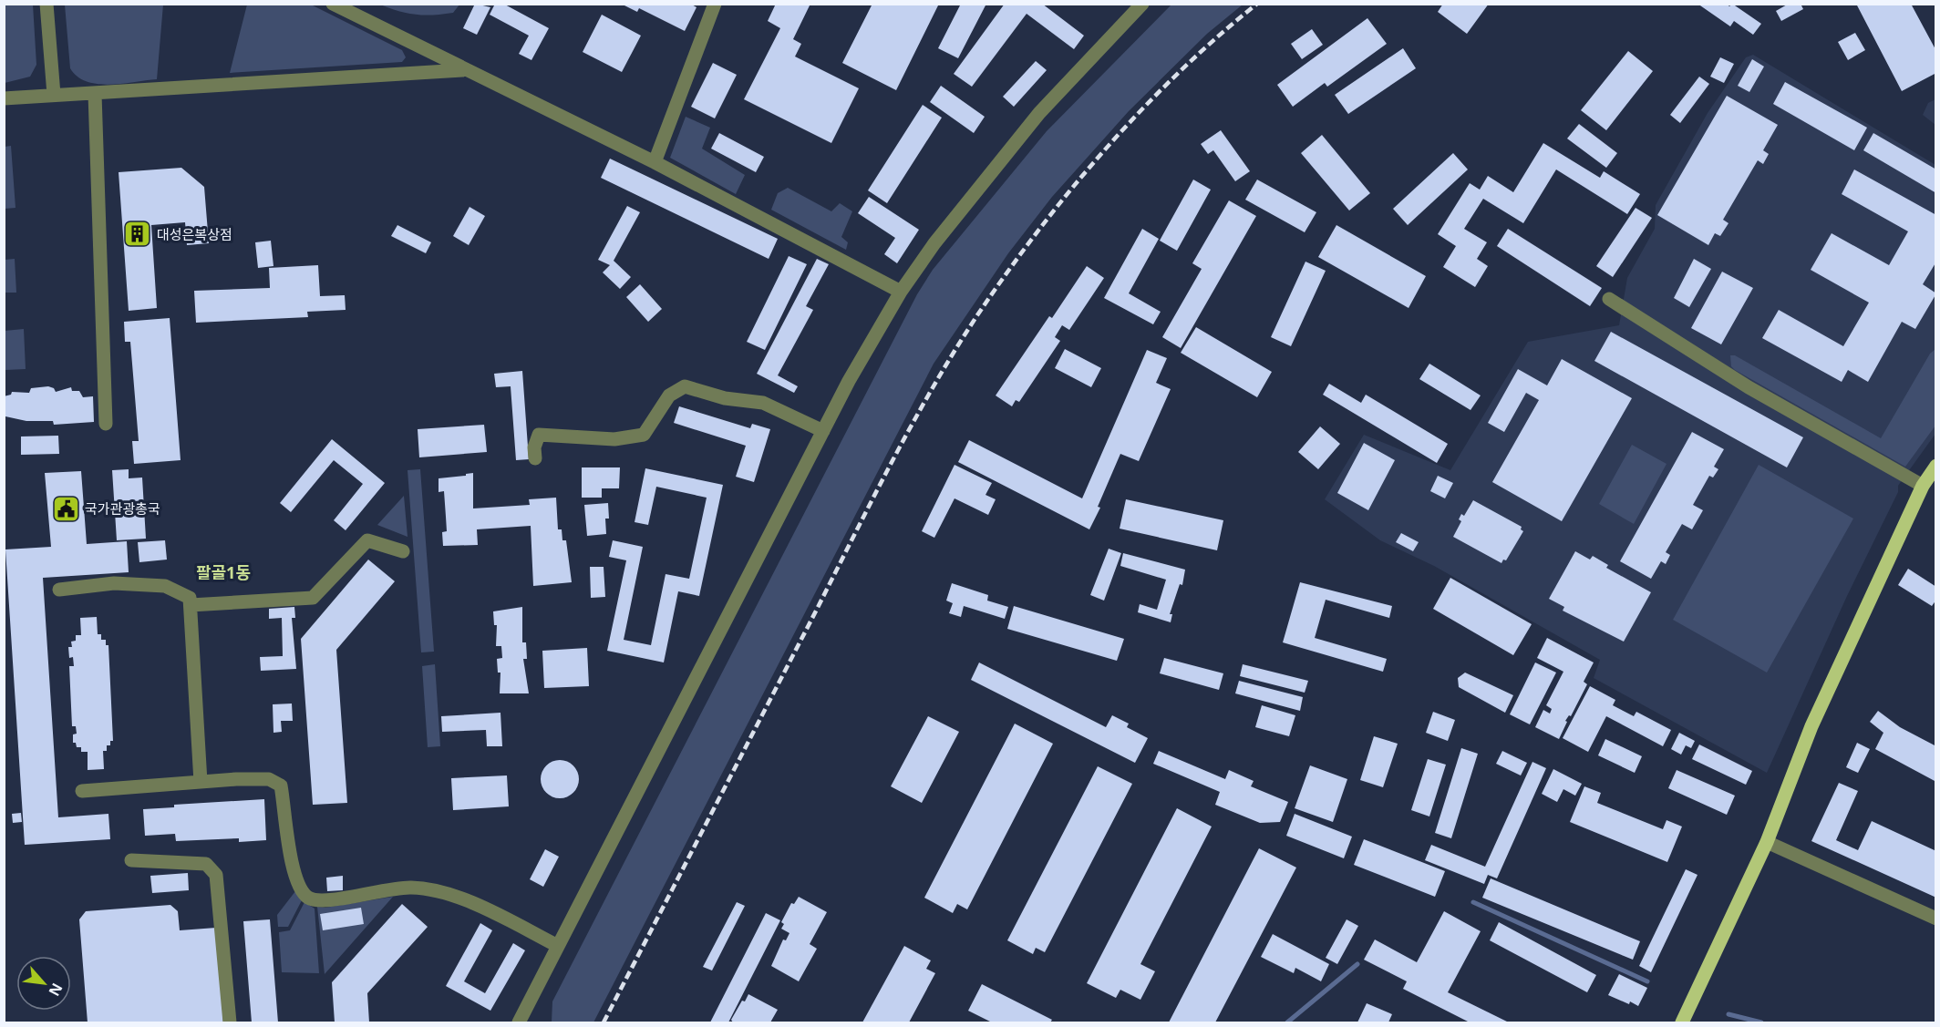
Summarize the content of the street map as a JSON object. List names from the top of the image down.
{
  "districts": ["팔골1동"],
  "places": {
    "building": ["대성은복상점"],
    "public building": ["국가관광총국"]
  },
  "north": "bottom right"
}
